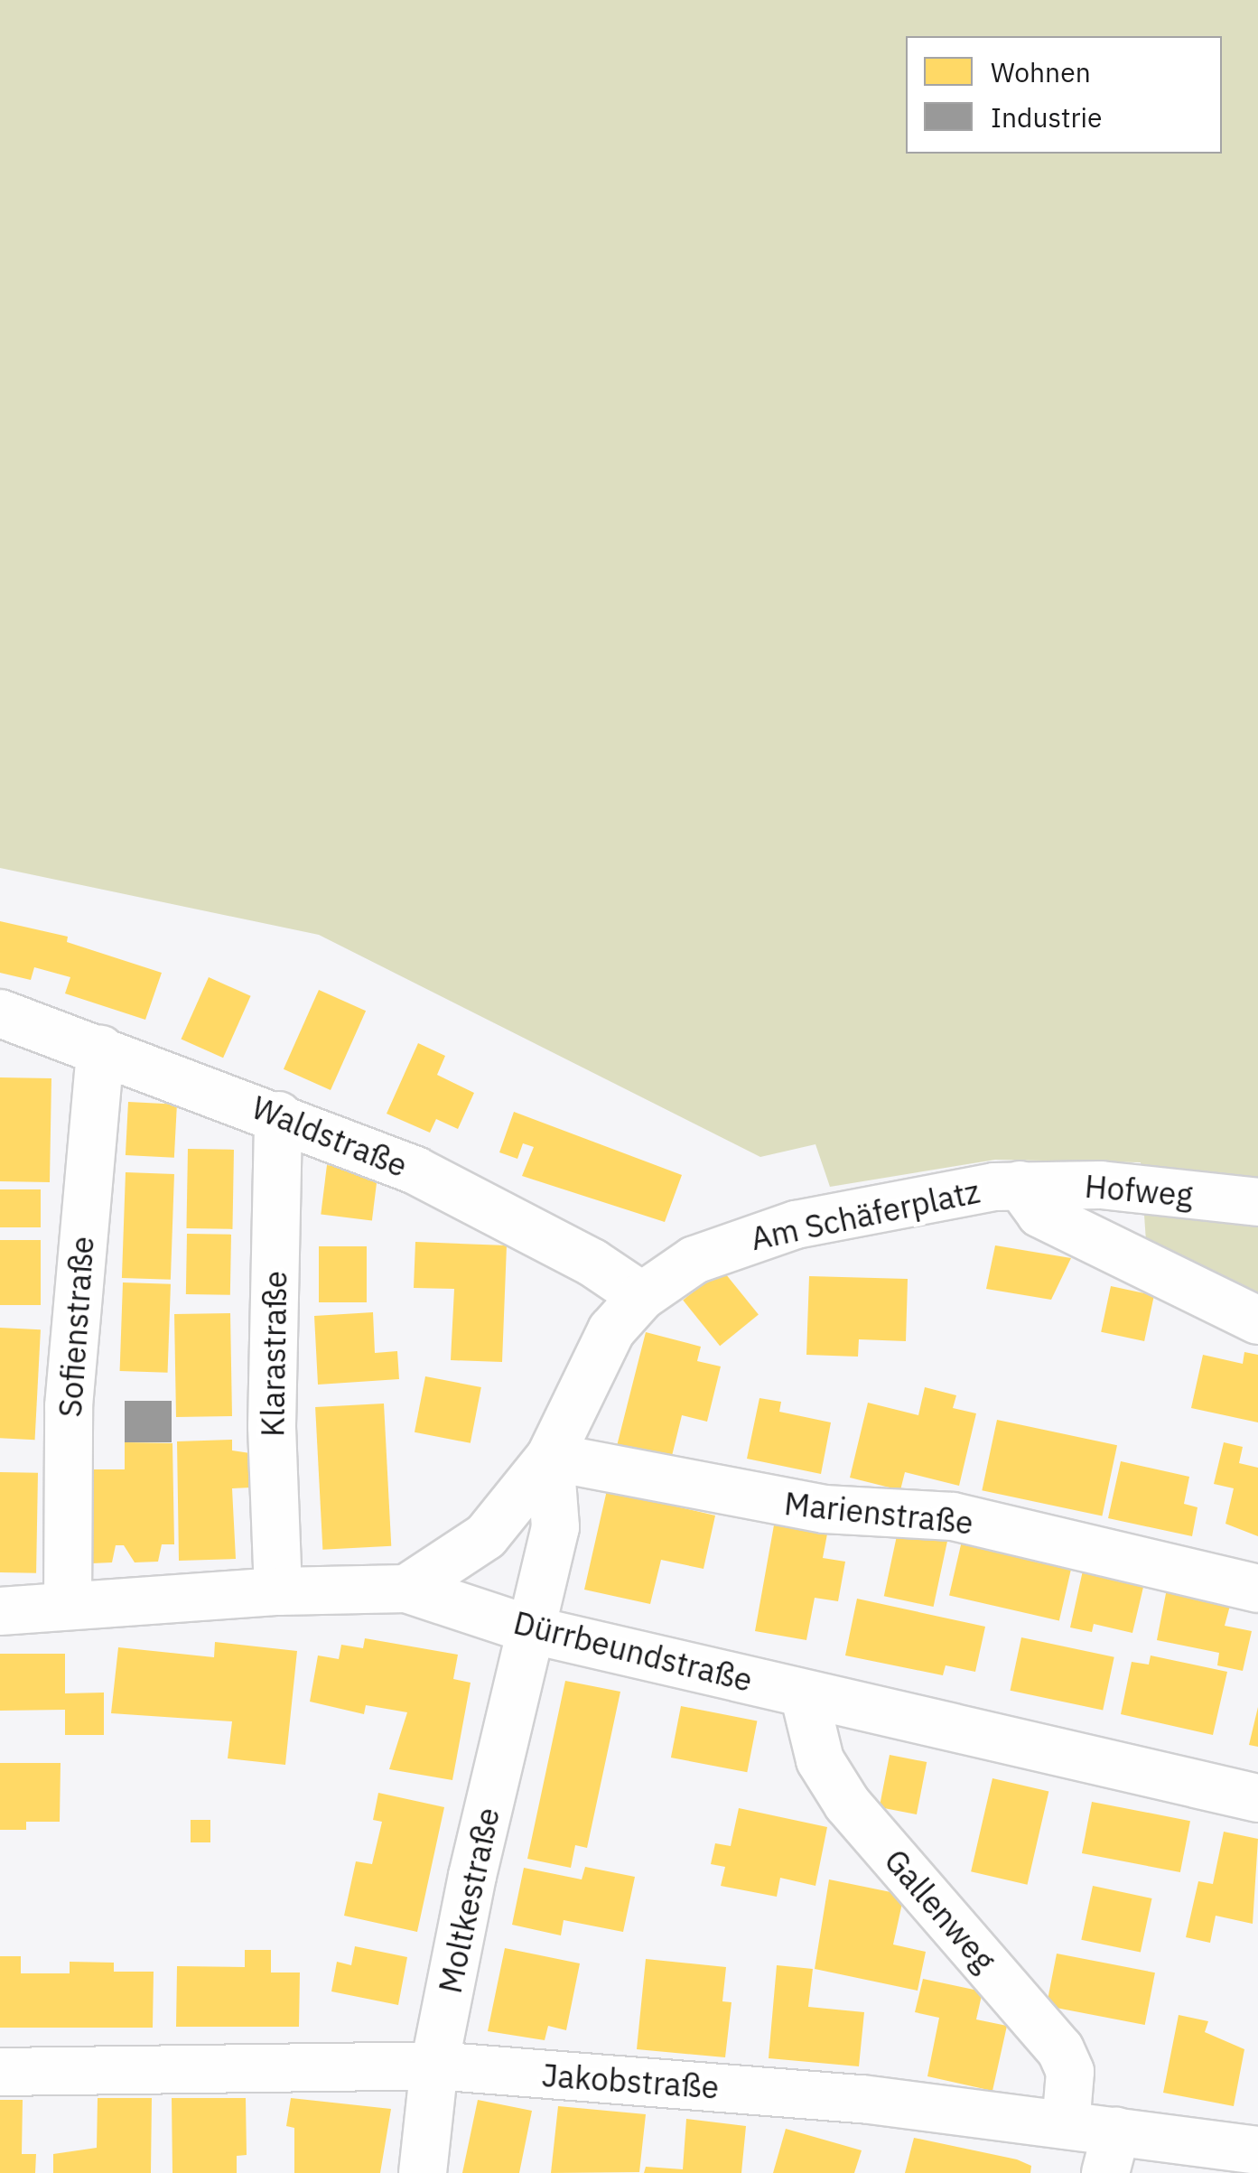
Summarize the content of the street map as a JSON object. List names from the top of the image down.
{
  "streets": {
    "street": [
      "Waldstraße",
      "Hofweg",
      "Am Schäferplatz",
      "Sofienstraße",
      "Klarastraße",
      "Marienstraße",
      "Dürrbeundstraße",
      "Moltkestraße",
      "Gallenweg",
      "Jakobstraße"
    ]
  },
  "crossings": [
    ["Waldstraße", "Am Schäferplatz"],
    ["Waldstraße", "Sofienstraße"],
    ["Waldstraße", "Klarastraße"],
    ["Hofweg", "Am Schäferplatz"],
    ["Am Schäferplatz", "Marienstraße"],
    ["Am Schäferplatz", "Dürrbeundstraße"],
    ["Am Schäferplatz", "Moltkestraße"],
    ["Sofienstraße", "Dürrbeundstraße"],
    ["Klarastraße", "Dürrbeundstraße"],
    ["Dürrbeundstraße", "Moltkestraße"],
    ["Dürrbeundstraße", "Gallenweg"],
    ["Moltkestraße", "Jakobstraße"],
    ["Gallenweg", "Jakobstraße"]
  ],
  "legend": ["Wohnen", "Industrie"]
}
